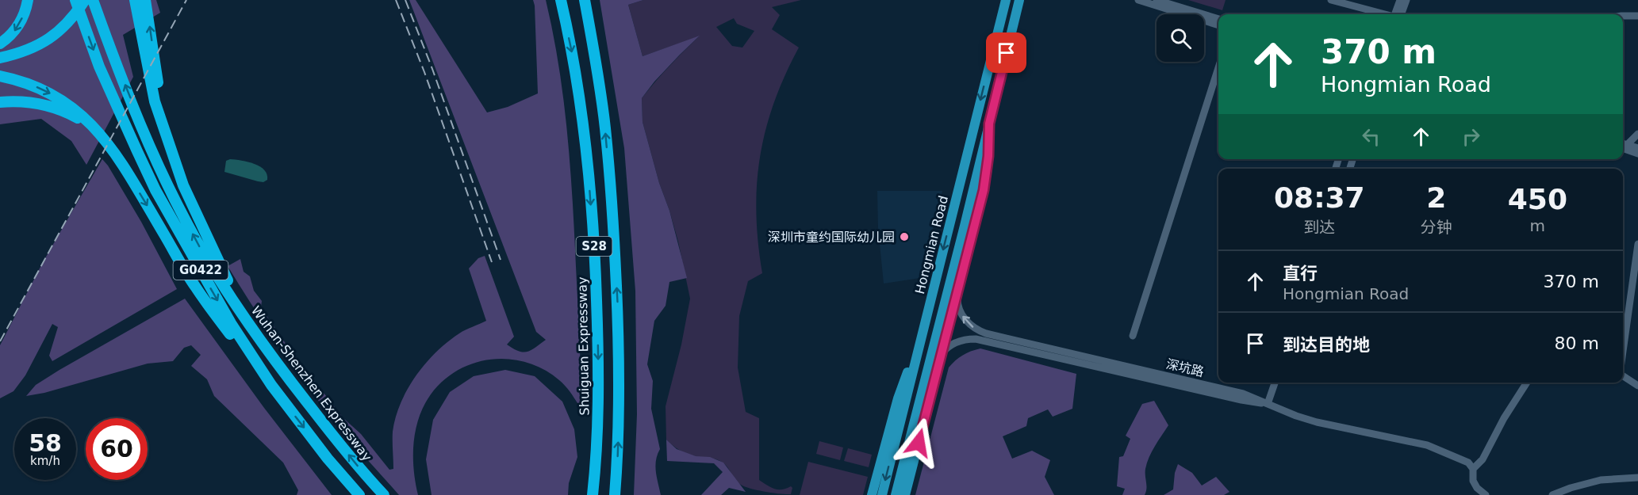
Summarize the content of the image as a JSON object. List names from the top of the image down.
{
  "streets": {
    "highway": [
      "S28",
      "G0422",
      "Shuiguan Expressway",
      "Wuhan-Shenzhen Expressway"
    ],
    "main road": ["Hongmian Road"],
    "street": ["深坑路"]
  },
  "places": ["深圳市童约国际幼儿园"],
  "page": {
    "turn": ["370 m", "Hongmian Road"],
    "eta": [
      "08:37",
      "到达",
      "2",
      "分钟",
      "450",
      "m"
    ],
    "list": [
      {
        "name": "直行",
        "note": "Hongmian Road",
        "value": "370 m"
      },
      {
        "name": "到达目的地",
        "value": "80 m"
      }
    ],
    "speed": "58 km/h",
    "limit": "60"
  }
}
